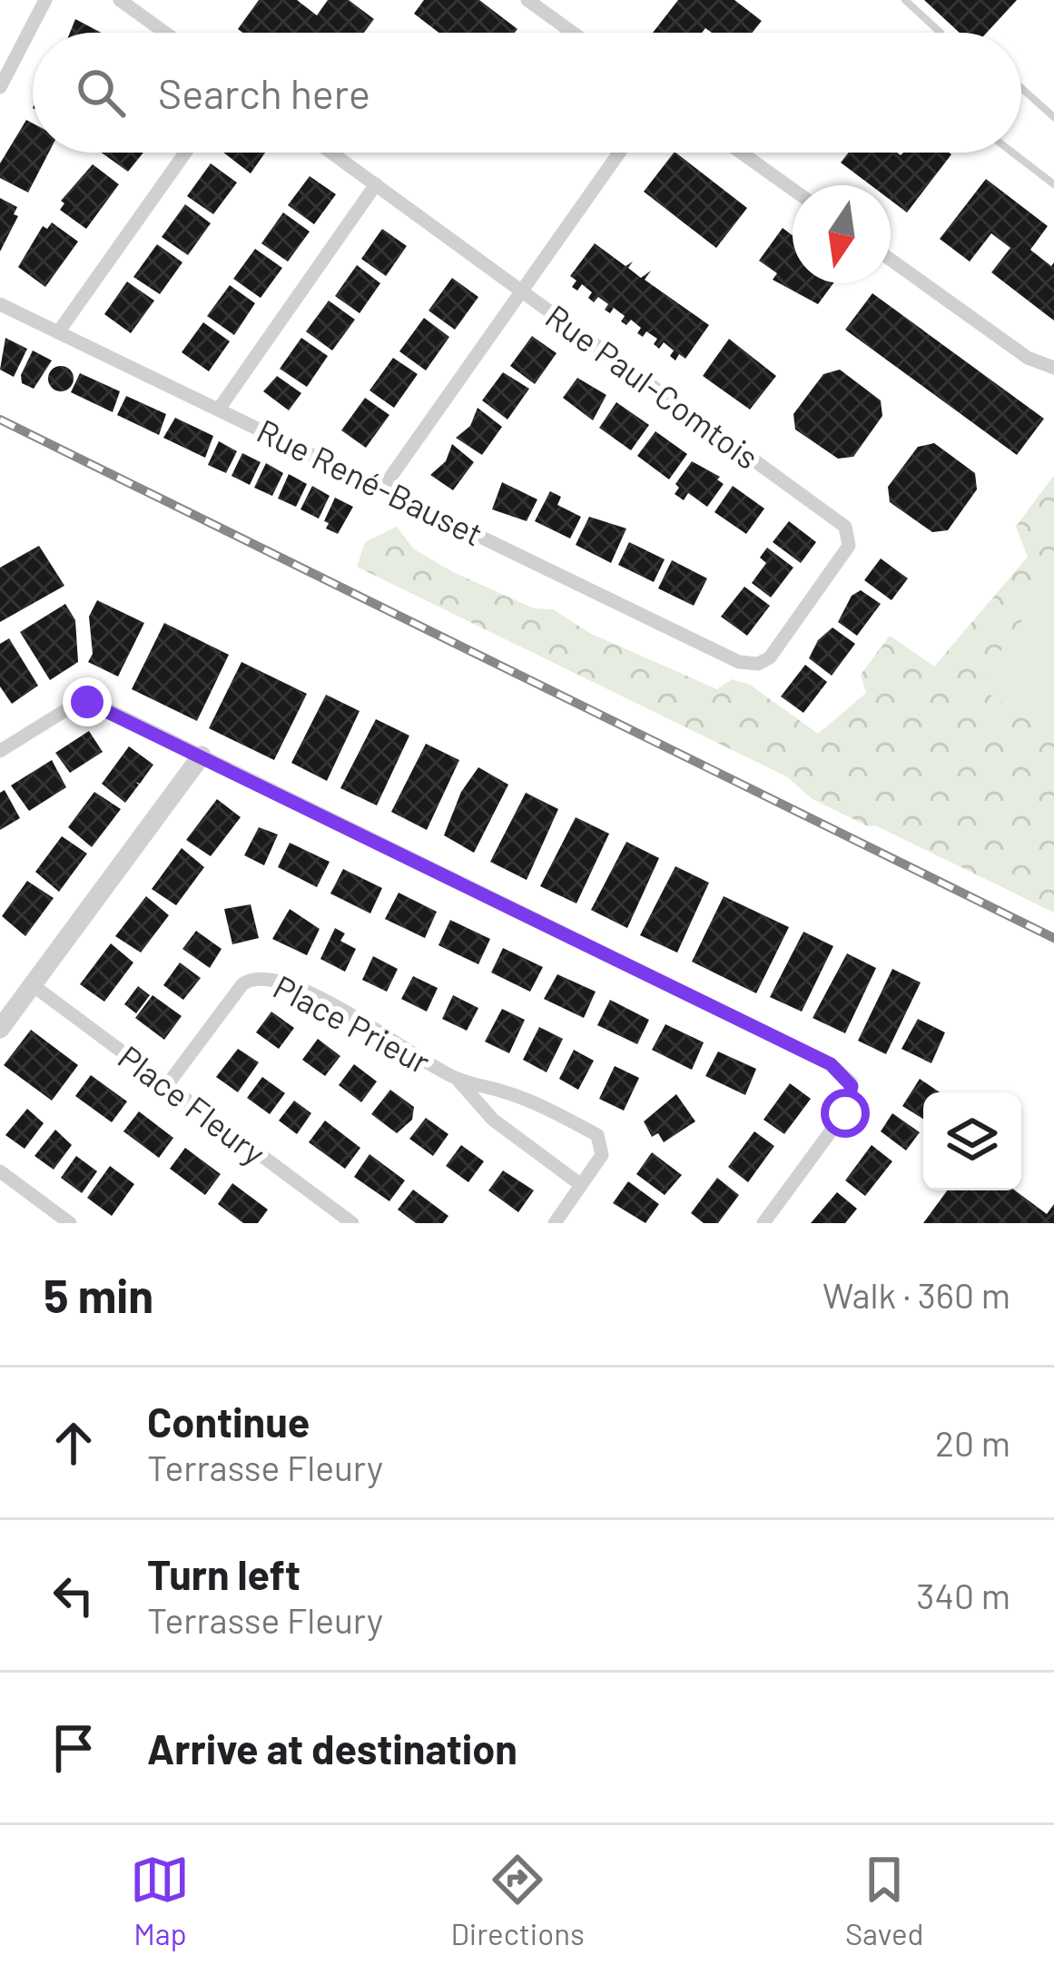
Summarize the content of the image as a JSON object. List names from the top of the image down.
{
  "streets": {
    "street": [
      "Rue Paul-Comtois",
      "Rue René-Bauset",
      "Place Prieur",
      "Place Fleury"
    ]
  },
  "crossings": [
    ["Rue Paul-Comtois", "Rue René-Bauset"],
    ["Place Prieur", "Place Fleury"]
  ],
  "north": "bottom",
  "page": {
    "search": "Search here",
    "heading": ["5 min", "Walk · 360 m"],
    "list": [
      ["Continue", "Terrasse Fleury", "20 m"],
      ["Turn left", "Terrasse Fleury", "340 m"],
      "Arrive at destination"
    ],
    "nav": ["Map", "Directions", "Saved"]
  }
}
